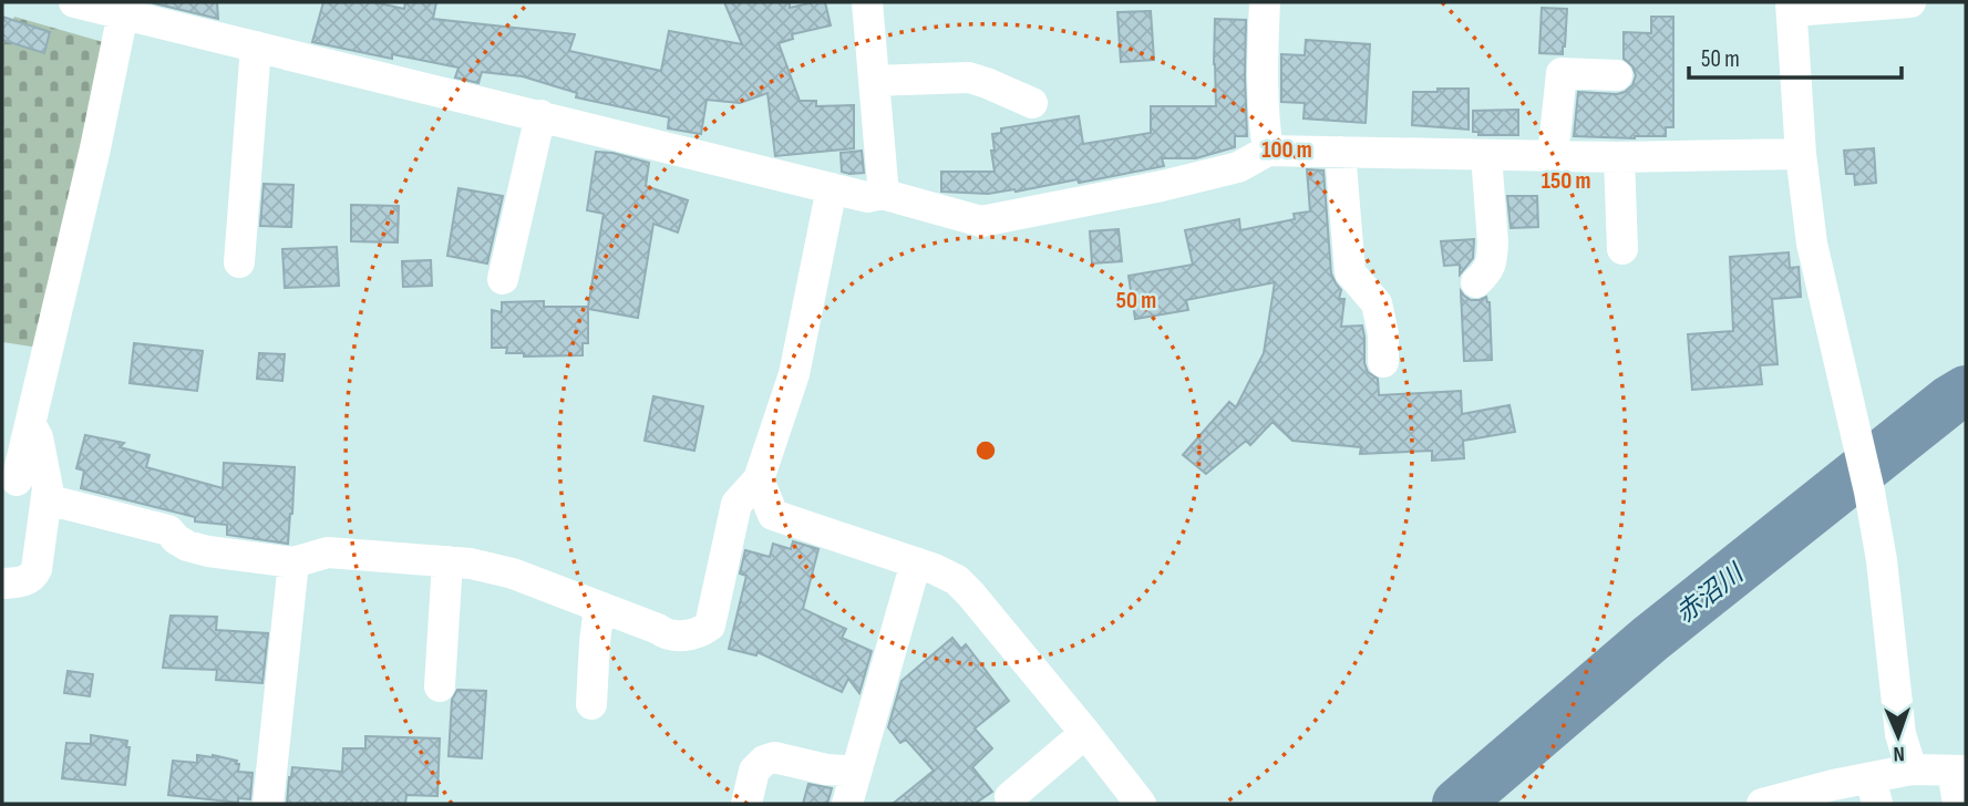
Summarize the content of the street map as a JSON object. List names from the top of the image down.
{
  "water": ["赤沼川"],
  "scale_bar": "50 m",
  "north": "bottom",
  "rings": ["100 m", "150 m", "50 m"]
}
